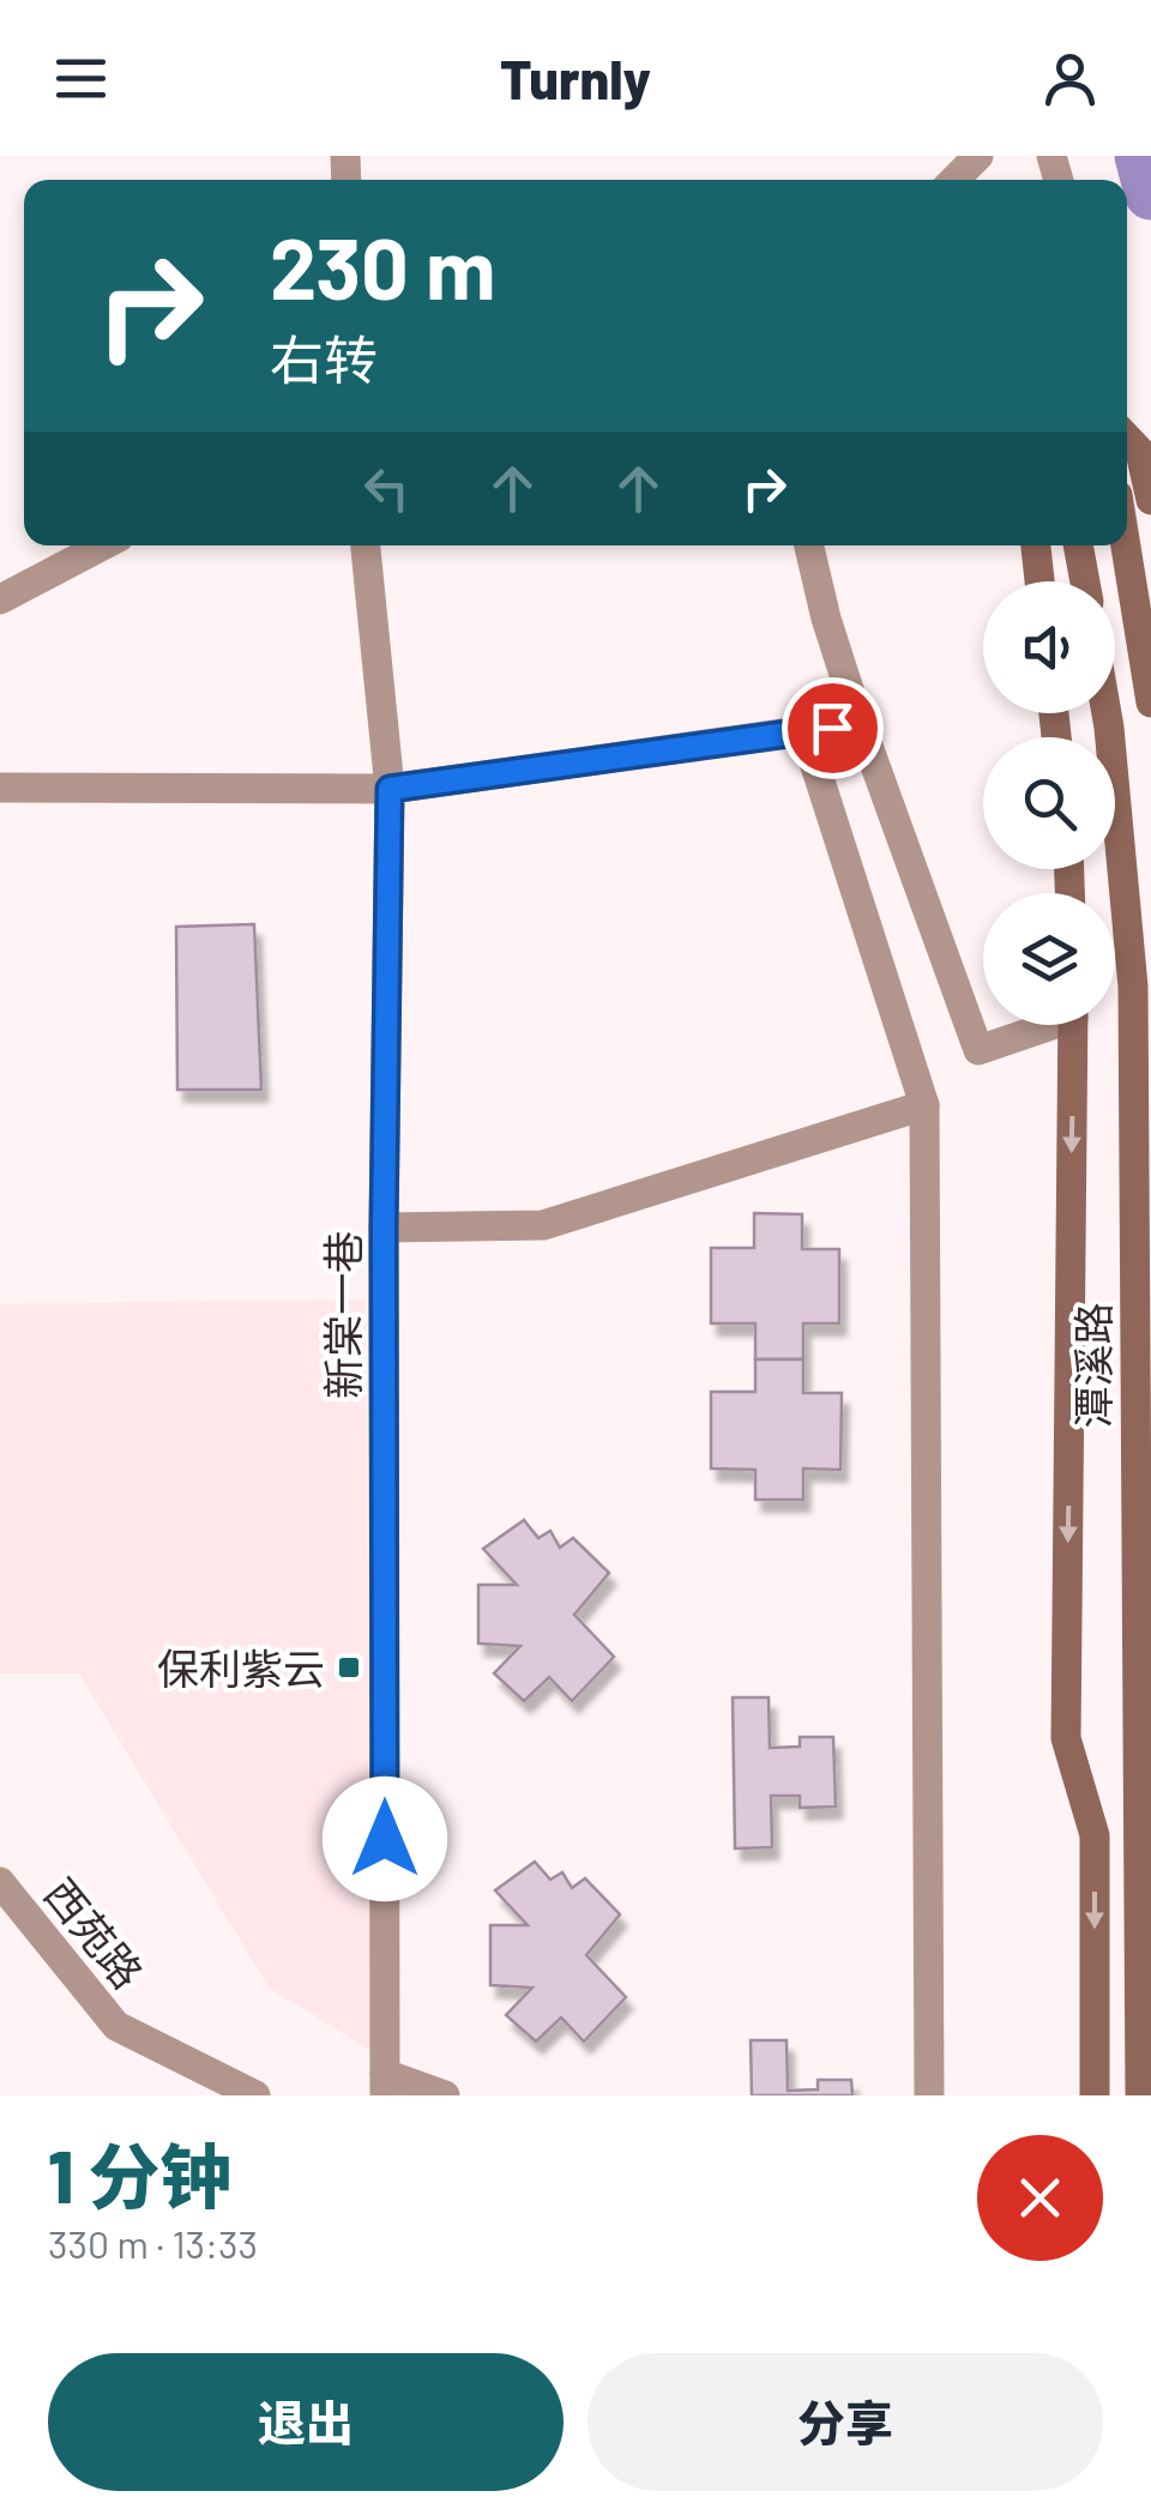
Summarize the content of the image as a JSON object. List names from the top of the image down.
{
  "streets": {
    "main road": ["潭溪路"],
    "street": ["新棠一巷", "西苑路"]
  },
  "places": {
    "transit": ["保利紫云"]
  },
  "page": {
    "header": "Turnly",
    "turn": ["230 m", "右转"],
    "heading": ["1 分钟", "330 m · 13:33"],
    "buttons": ["退出", "分享"]
  }
}
